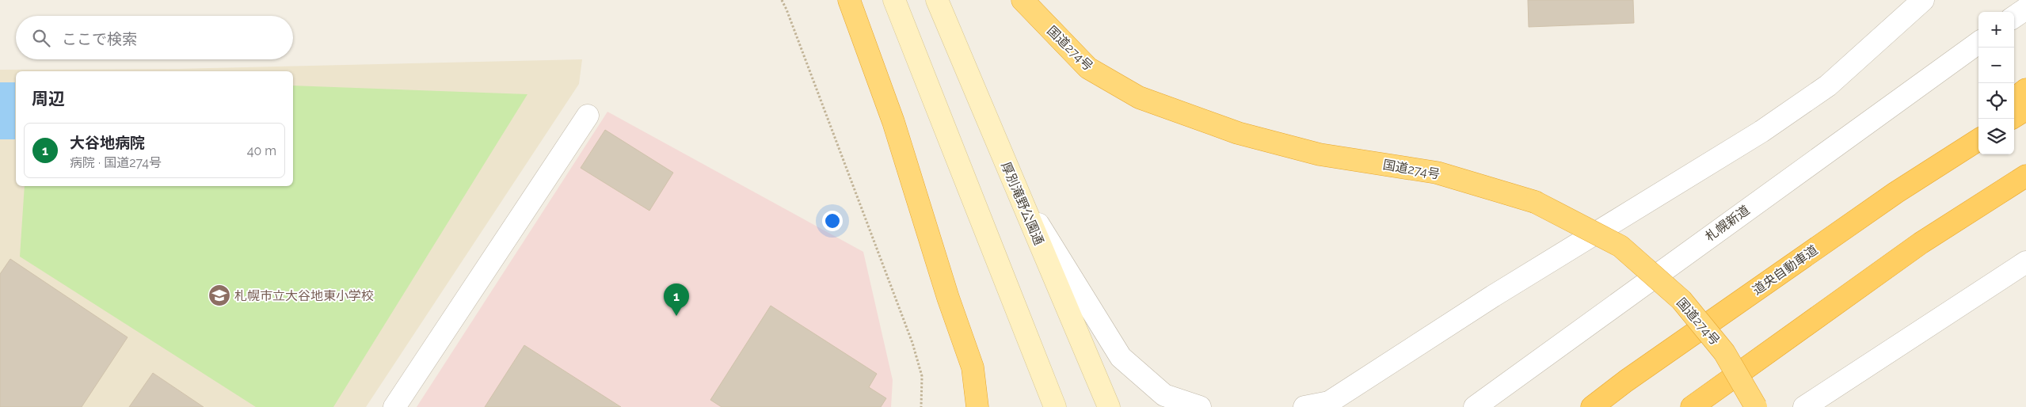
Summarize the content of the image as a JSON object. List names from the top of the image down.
{
  "streets": {
    "highway": ["国道274号", "道央自動車道"],
    "main road": ["厚別滝野公園通"],
    "street": ["札幌新道"]
  },
  "places": {
    "school or university": ["札幌市立大谷地東小学校"]
  },
  "page": {
    "map_buttons": ["+", "−"],
    "search": "ここで検索",
    "heading": "周辺",
    "list": [
      {
        "mark": "1",
        "name": "大谷地病院",
        "note": "病院 · 国道274号",
        "value": "40 m"
      }
    ],
    "pins": "1"
  }
}
